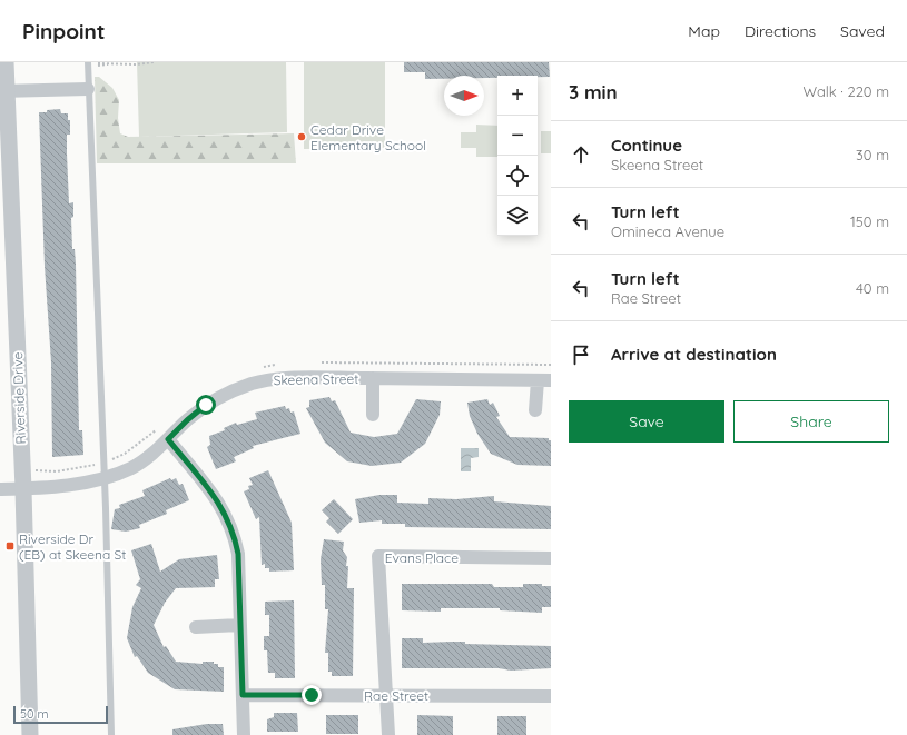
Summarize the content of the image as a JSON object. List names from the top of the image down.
{
  "streets": {
    "street": [
      "Skeena Street",
      "Riverside Drive",
      "Evans Place",
      "Rae Street"
    ]
  },
  "crossings": [
    ["Skeena Street", "Riverside Drive"],
    ["Evans Place", "Rae Street"]
  ],
  "places": {
    "other": ["Cedar Drive Elementary School"],
    "transit": ["Riverside Dr (EB) at Skeena St"]
  },
  "scale_bar": "50 m",
  "north": "right",
  "page": {
    "header": "Pinpoint",
    "nav": ["Map", "Directions", "Saved"],
    "heading": ["3 min", "Walk · 220 m"],
    "map_buttons": ["+", "−"],
    "list": [
      ["Continue", "Skeena Street", "30 m"],
      ["Turn left", "Omineca Avenue", "150 m"],
      ["Turn left", "Rae Street", "40 m"],
      "Arrive at destination"
    ],
    "buttons": ["Save", "Share"],
    "scale": "50 m"
  }
}
